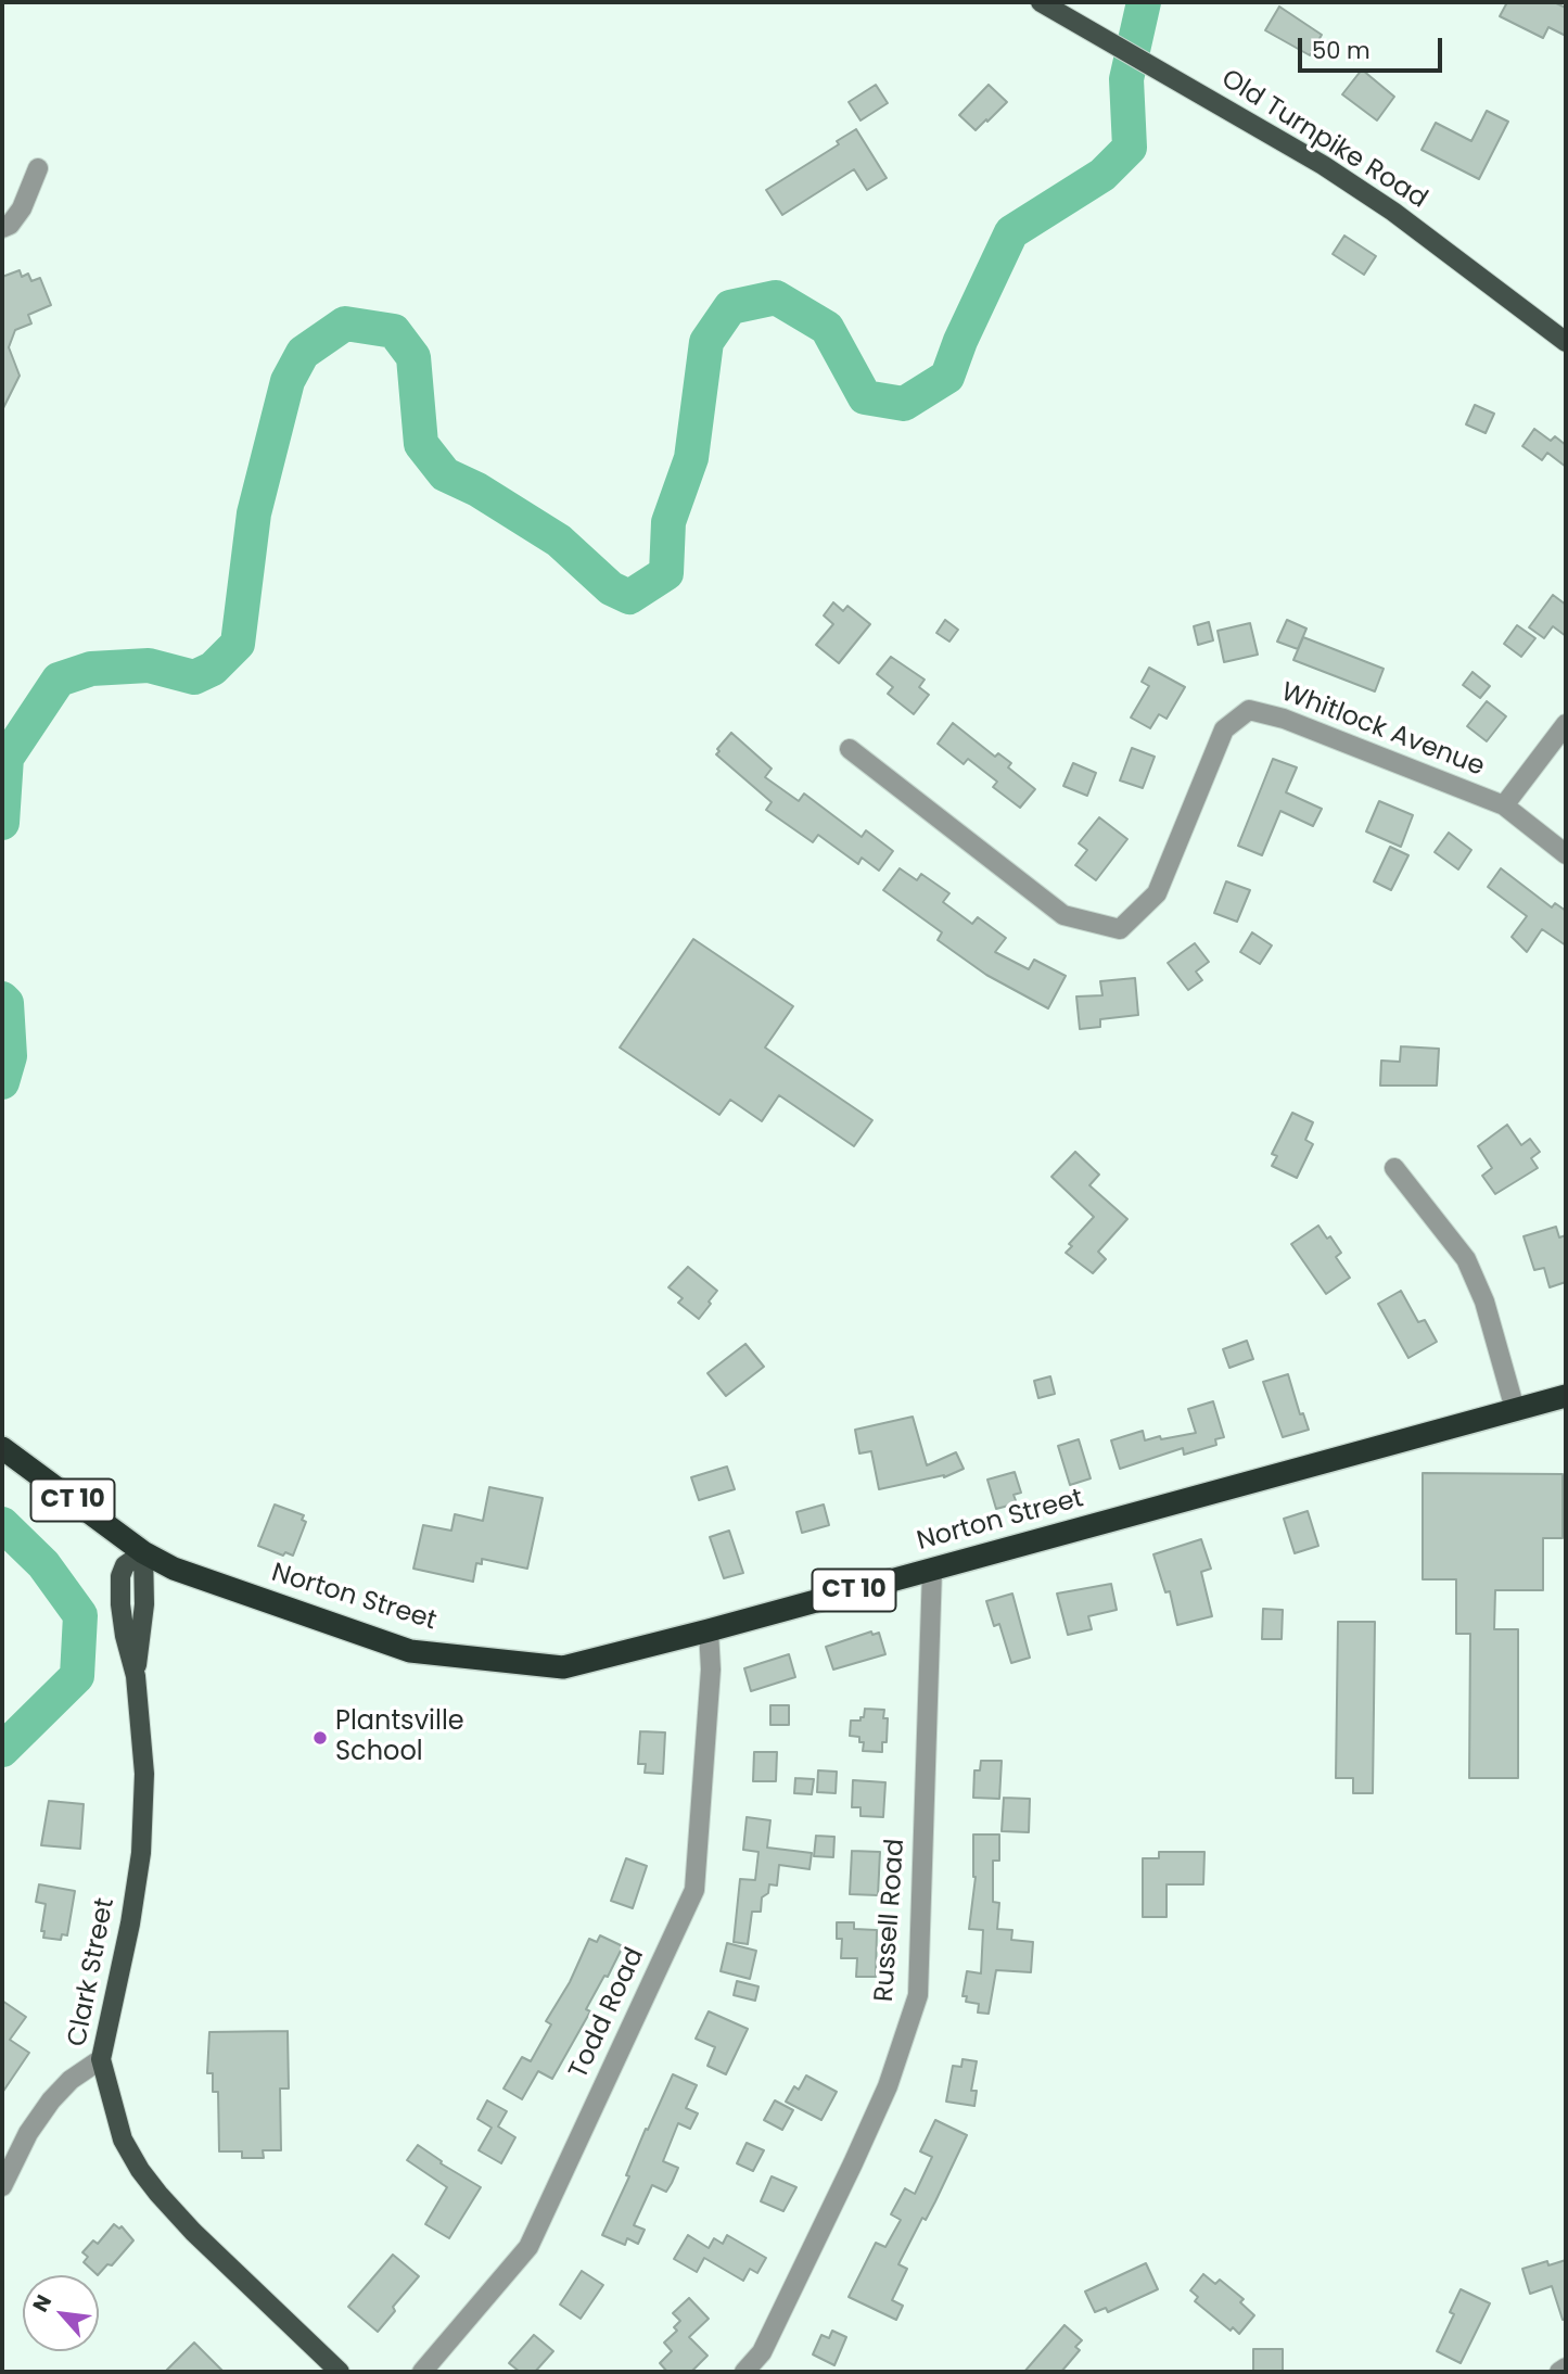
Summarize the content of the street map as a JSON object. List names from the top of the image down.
{
  "streets": {
    "highway": ["CT 10", "Norton Street"],
    "main road": ["Old Turnpike Road", "Clark Street"],
    "street": ["Whitlock Avenue", "Russell Road", "Todd Road"]
  },
  "crossings": [
    ["CT 10", "Norton Street"],
    ["CT 10", "Clark Street"],
    ["Norton Street", "Russell Road"],
    ["Norton Street", "Clark Street"],
    ["Norton Street", "Todd Road"]
  ],
  "places": ["Plantsville School"],
  "scale_bar": "50 m",
  "north": "top left"
}
